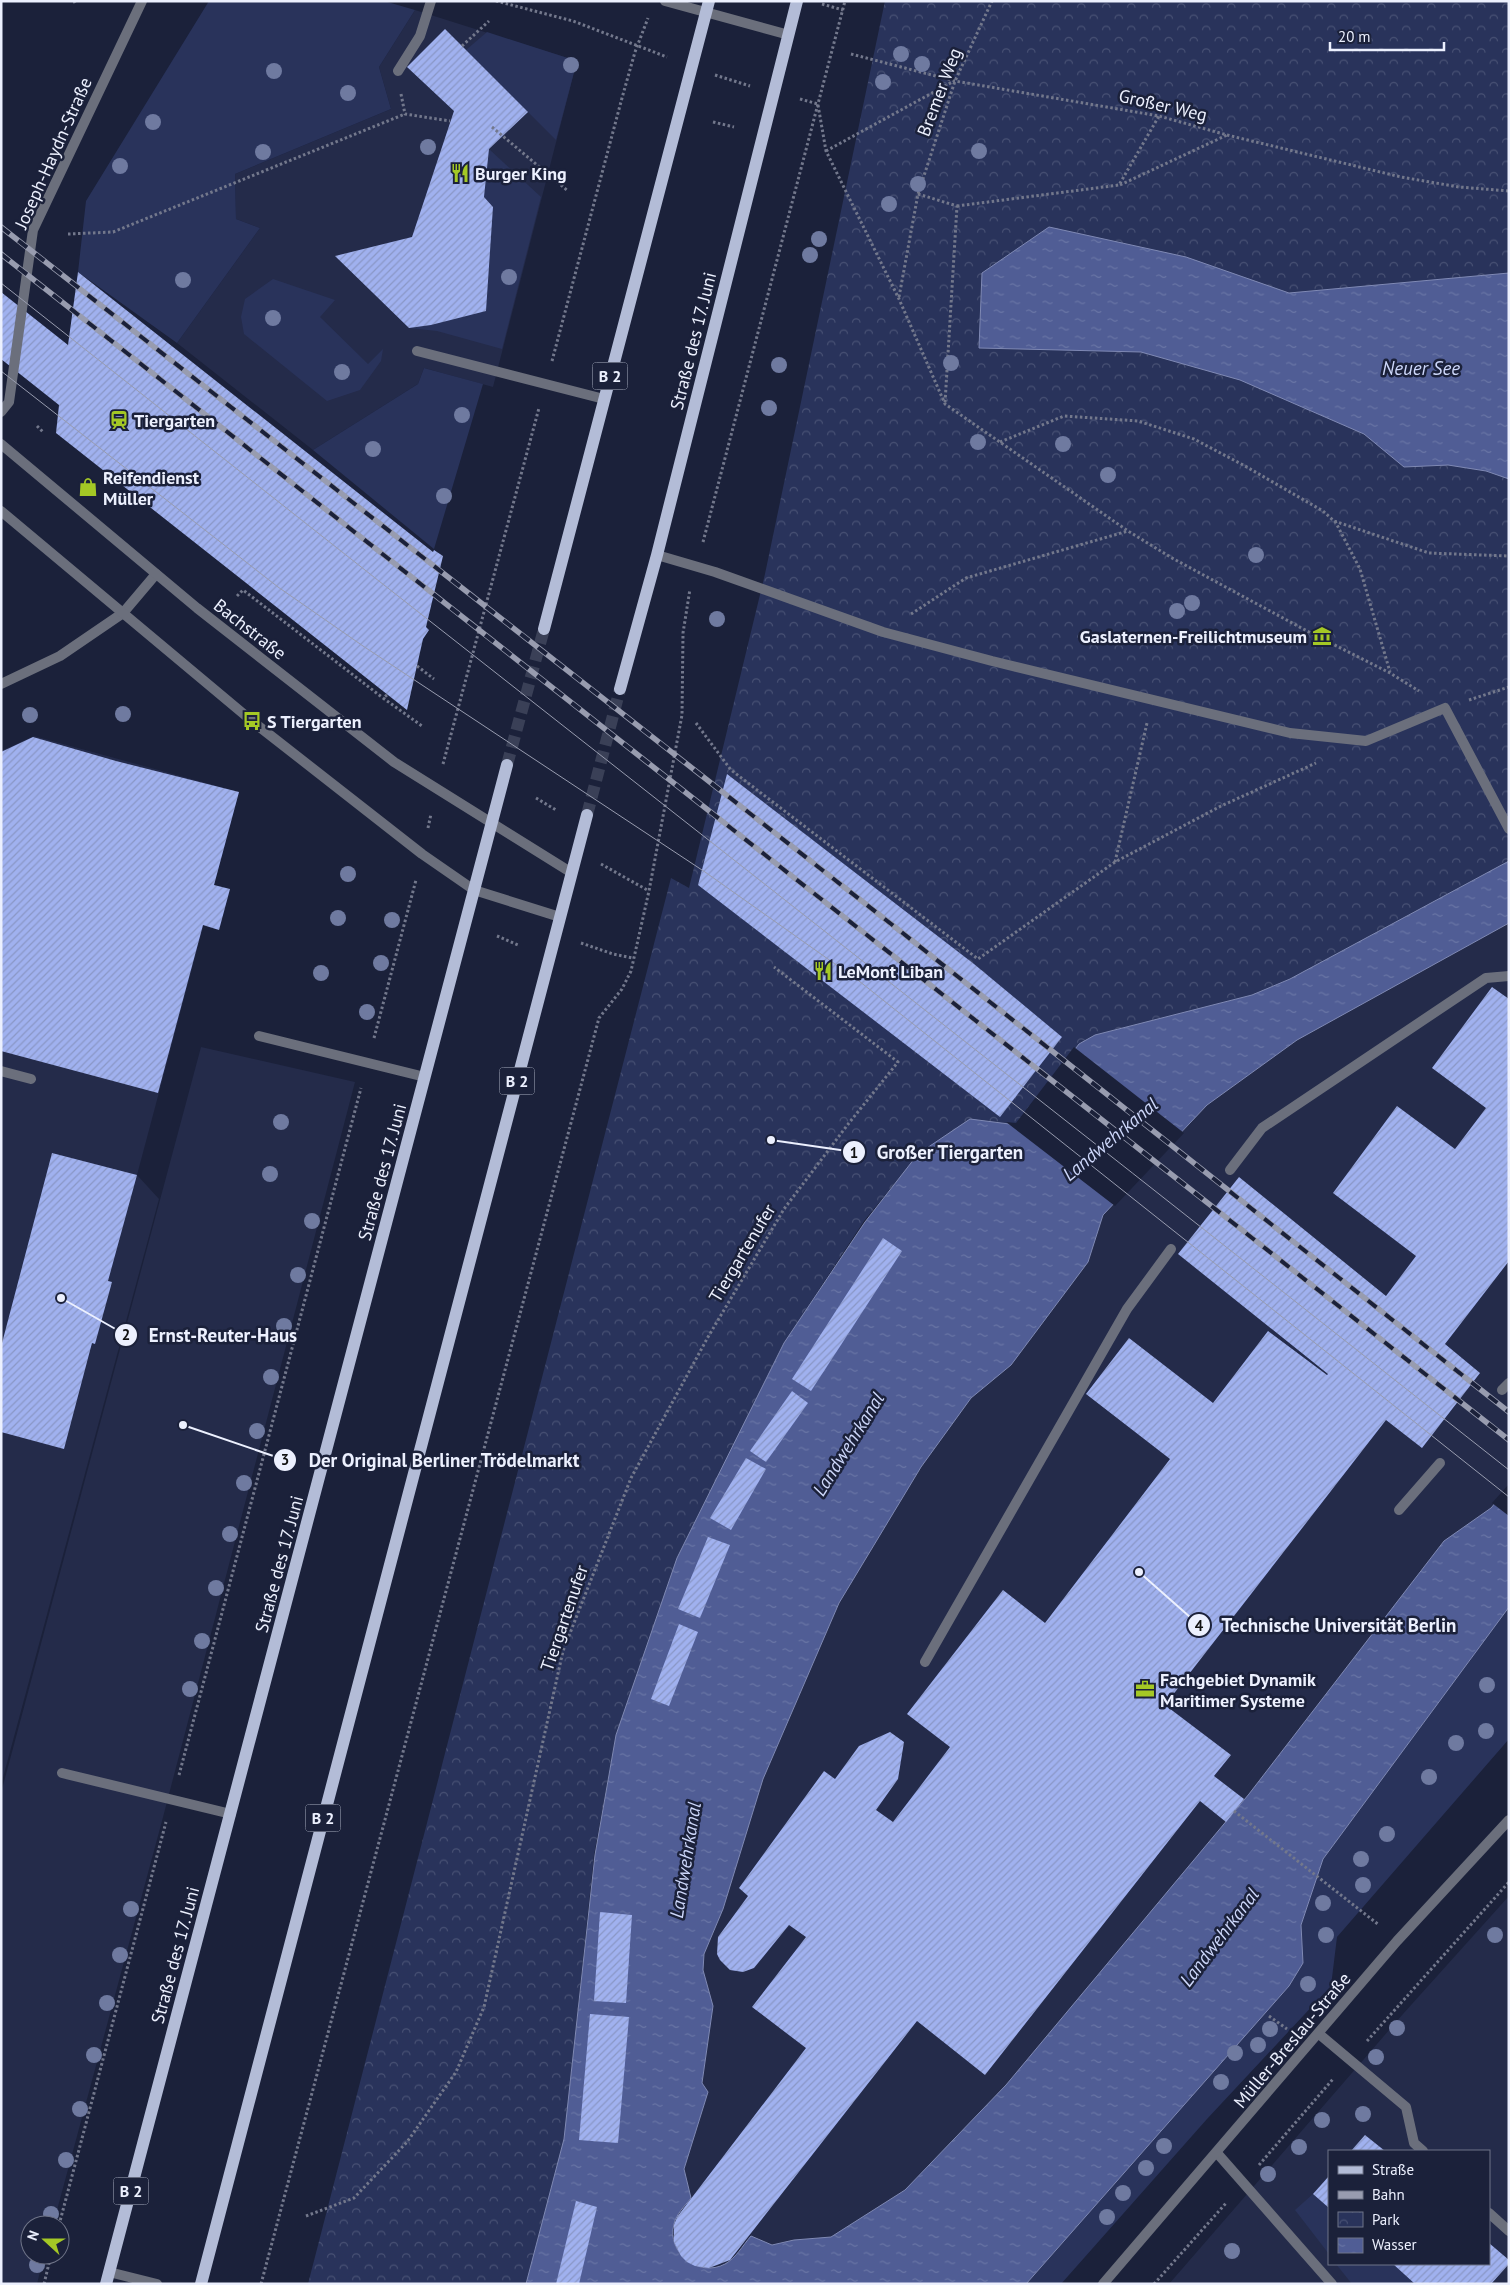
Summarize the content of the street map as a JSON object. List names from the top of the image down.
{
  "streets": {
    "main road": ["Straße des 17. Juni", "B 2"],
    "street": ["Joseph-Haydn-Straße", "Bachstraße", "Müller-Breslau-Straße"],
    "path": ["Bremer Weg", "Großer Weg", "Tiergartenufer"]
  },
  "crossings": [
    ["Bremer Weg", "Großer Weg"],
    ["Straße des 17. Juni", "Bachstraße"],
    ["B 2", "Bachstraße"]
  ],
  "water": ["Neuer See", "Landwehrkanal"],
  "places": {
    "restaurant": ["Burger King", "LeMont Liban"],
    "station": ["Tiergarten"],
    "shop": ["Reifendienst Müller"],
    "museum": ["Gaslaternen-Freilichtmuseum"],
    "bus stop": ["S Tiergarten"],
    "other": [
      "Großer Tiergarten",
      "Ernst-Reuter-Haus",
      "Der Original Berliner Trödelmarkt",
      "Technische Universität Berlin"
    ],
    "office": ["Fachgebiet Dynamik Maritimer Systeme"]
  },
  "legend": [
    "Straße",
    "Bahn",
    "Park",
    "Wasser"
  ],
  "scale_bar": "20 m",
  "north": "left"
}
